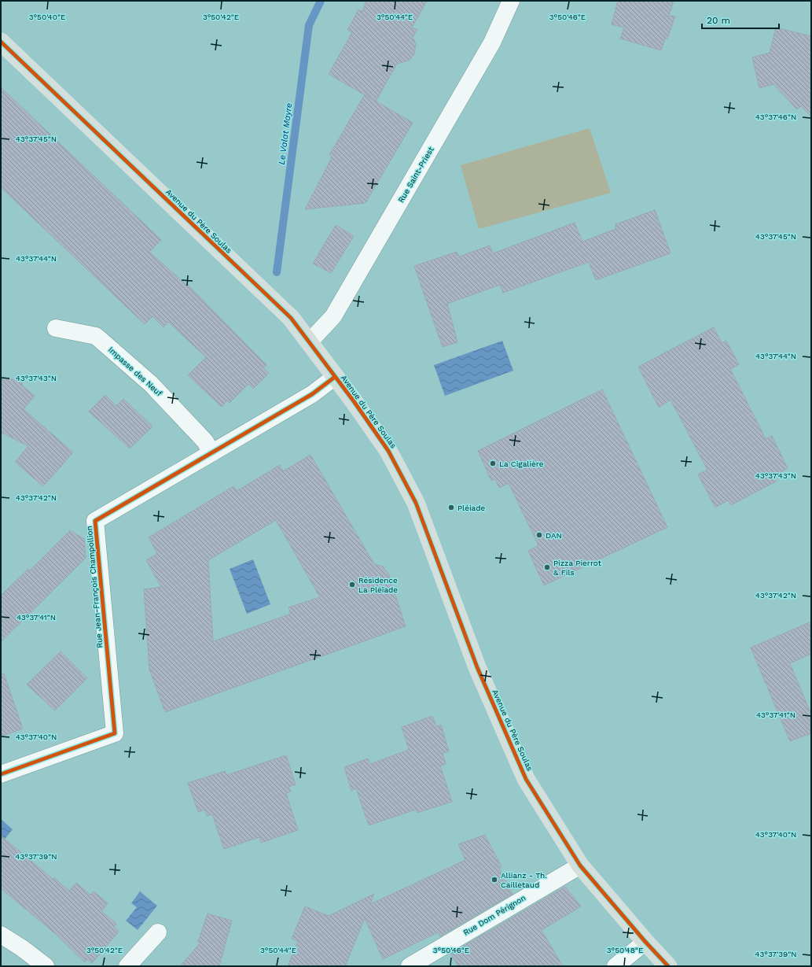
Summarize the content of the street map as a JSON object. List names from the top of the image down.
{
  "streets": {
    "main road": ["Avenue du Père Soulas"],
    "street": [
      "Rue Saint-Priest",
      "Impasse des Neuf",
      "Rue Jean-François Champollion",
      "Rue Dom Pérignon"
    ]
  },
  "crossings": [
    ["Rue Saint-Priest", "Avenue du Père Soulas"],
    ["Avenue du Père Soulas", "Rue Jean-François Champollion"],
    ["Avenue du Père Soulas", "Rue Dom Pérignon"],
    ["Impasse des Neuf", "Rue Jean-François Champollion"]
  ],
  "water": ["Le Valat Mayre"],
  "places": [
    "La Cigalière",
    "Pléiade",
    "DAN",
    "Pizza Pierrot & Fils",
    "Résidence La Pléïade",
    "Allianz - Th. Cailletaud"
  ],
  "scale_bar": "20 m",
  "coordinates": [
    "3°50'40\"E",
    "3°50'42\"E",
    "3°50'44\"E",
    "3°50'46\"E",
    "43°37'46\"N",
    "43°37'45\"N",
    "43°37'44\"N",
    "43°37'43\"N",
    "43°37'42\"N",
    "43°37'41\"N",
    "43°37'40\"N",
    "43°37'39\"N",
    "3°50'48\"E"
  ]
}
